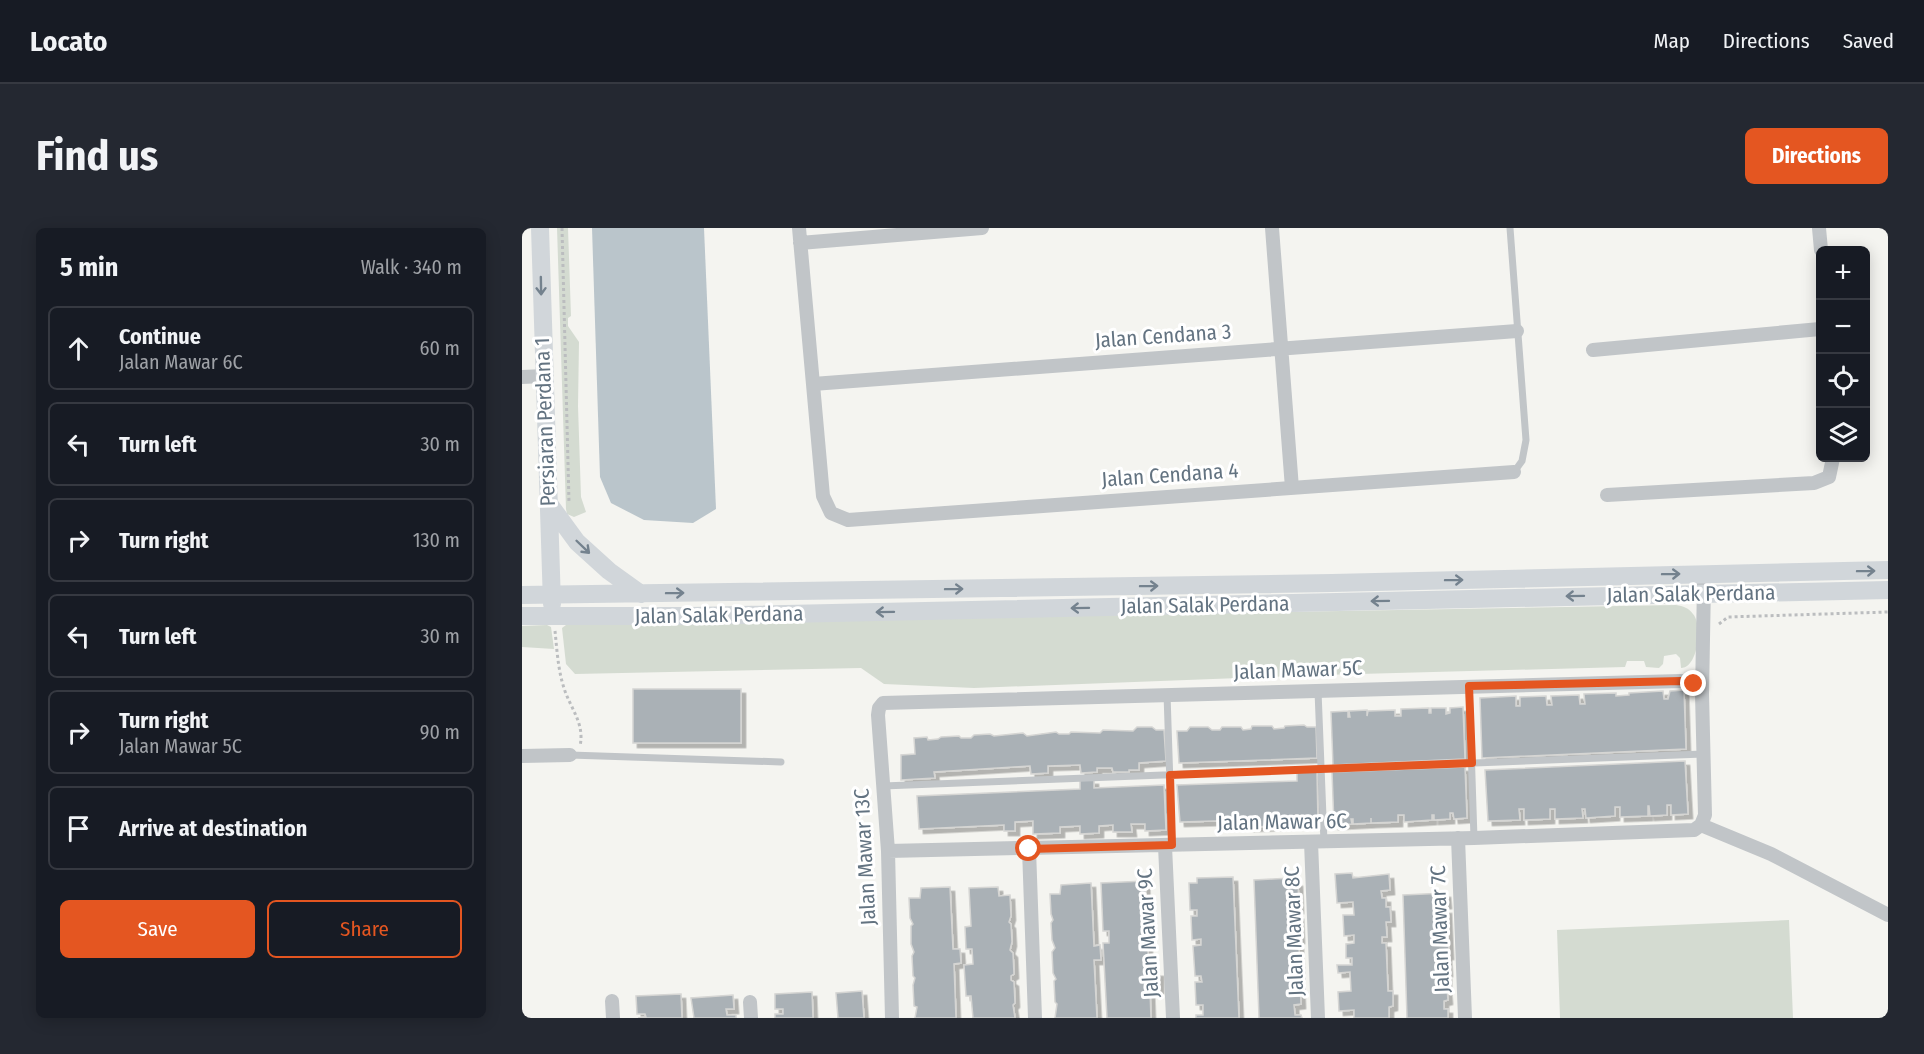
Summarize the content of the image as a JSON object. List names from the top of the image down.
{
  "streets": {
    "street": [
      "Jalan Cendana 3",
      "Persiaran Perdana 1",
      "Jalan Cendana 4",
      "Jalan Salak Perdana",
      "Jalan Mawar 5C",
      "Jalan Mawar 6C",
      "Jalan Mawar 13C",
      "Jalan Mawar 7C",
      "Jalan Mawar 8C",
      "Jalan Mawar 9C"
    ]
  },
  "crossings": [
    ["Jalan Cendana 3", "Jalan Cendana 4"],
    ["Persiaran Perdana 1", "Jalan Salak Perdana"],
    ["Jalan Mawar 5C", "Jalan Mawar 13C"],
    ["Jalan Mawar 6C", "Jalan Mawar 13C"],
    ["Jalan Mawar 6C", "Jalan Mawar 7C"],
    ["Jalan Mawar 6C", "Jalan Mawar 8C"],
    ["Jalan Mawar 6C", "Jalan Mawar 9C"]
  ],
  "one_way": ["Persiaran Perdana 1"],
  "page": {
    "header": "Locato",
    "nav": ["Map", "Directions", "Saved"],
    "buttons": [
      "Directions",
      ["Save", "Share"]
    ],
    "title": "Find us",
    "heading": ["5 min", "Walk · 340 m"],
    "map_buttons": ["+", "−"],
    "list": [
      ["Continue", "Jalan Mawar 6C", "60 m"],
      ["Turn left", "30 m"],
      ["Turn right", "130 m"],
      ["Turn left", "30 m"],
      ["Turn right", "Jalan Mawar 5C", "90 m"],
      "Arrive at destination"
    ]
  }
}
